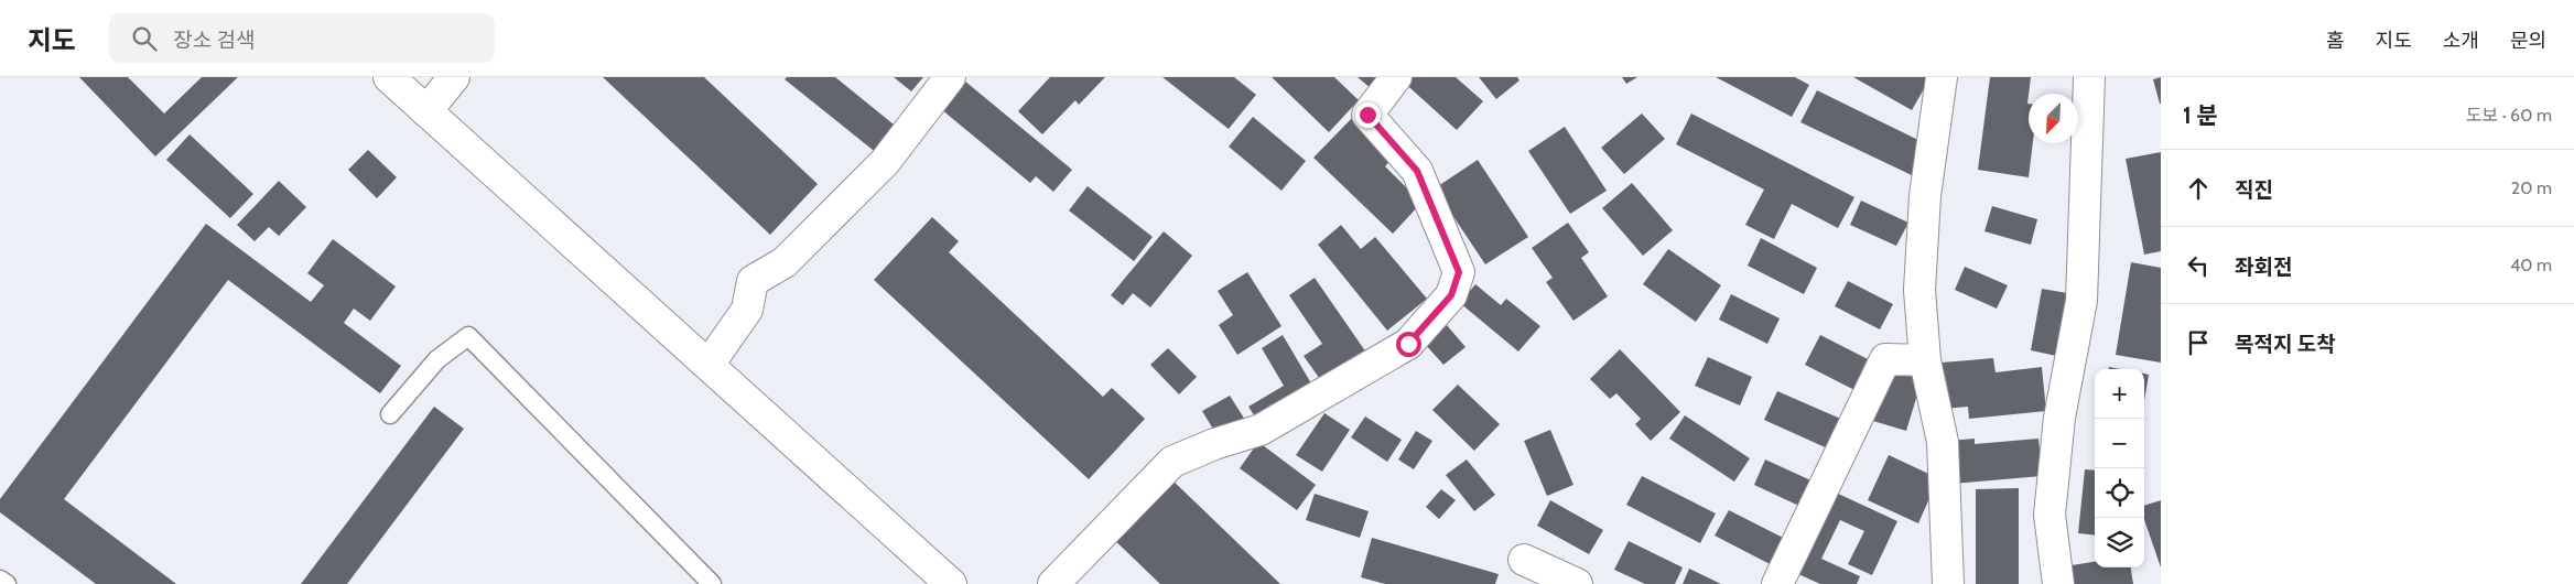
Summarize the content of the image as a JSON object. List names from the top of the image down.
{
  "north": "bottom left",
  "page": {
    "header": "지도",
    "search": "장소 검색",
    "nav": [
      "홈",
      "지도",
      "소개",
      "문의"
    ],
    "heading": ["1 분", "도보 · 60 m"],
    "list": [
      ["직진", "20 m"],
      ["좌회전", "40 m"],
      "목적지 도착"
    ],
    "map_buttons": ["+", "−"]
  }
}
